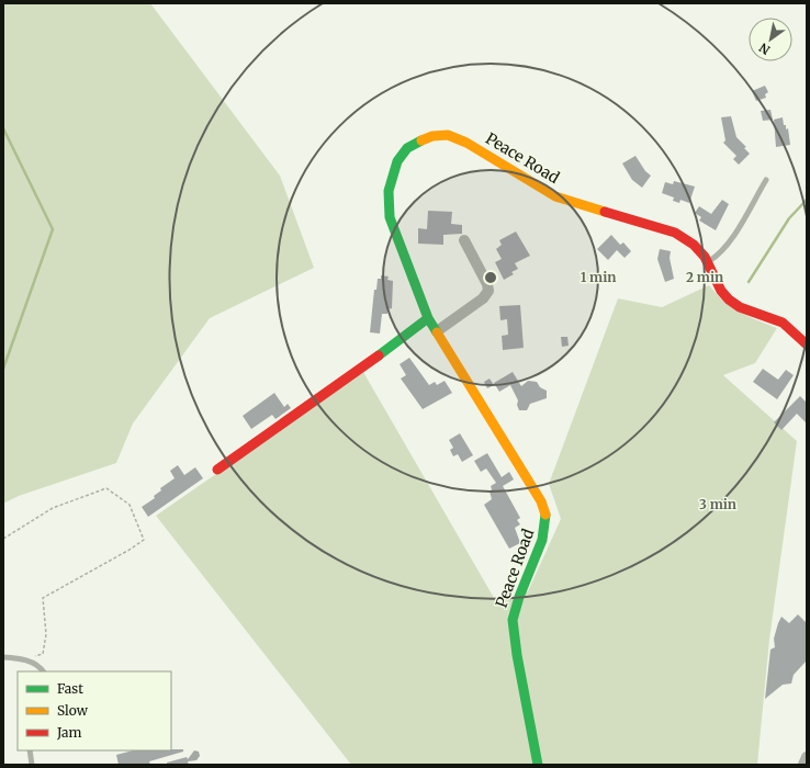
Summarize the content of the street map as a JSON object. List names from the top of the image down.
{
  "streets": {
    "street": ["Peace Road"]
  },
  "legend": ["Fast", "Slow", "Jam"],
  "north": "bottom left",
  "rings": ["1 min", "2 min", "3 min"]
}
